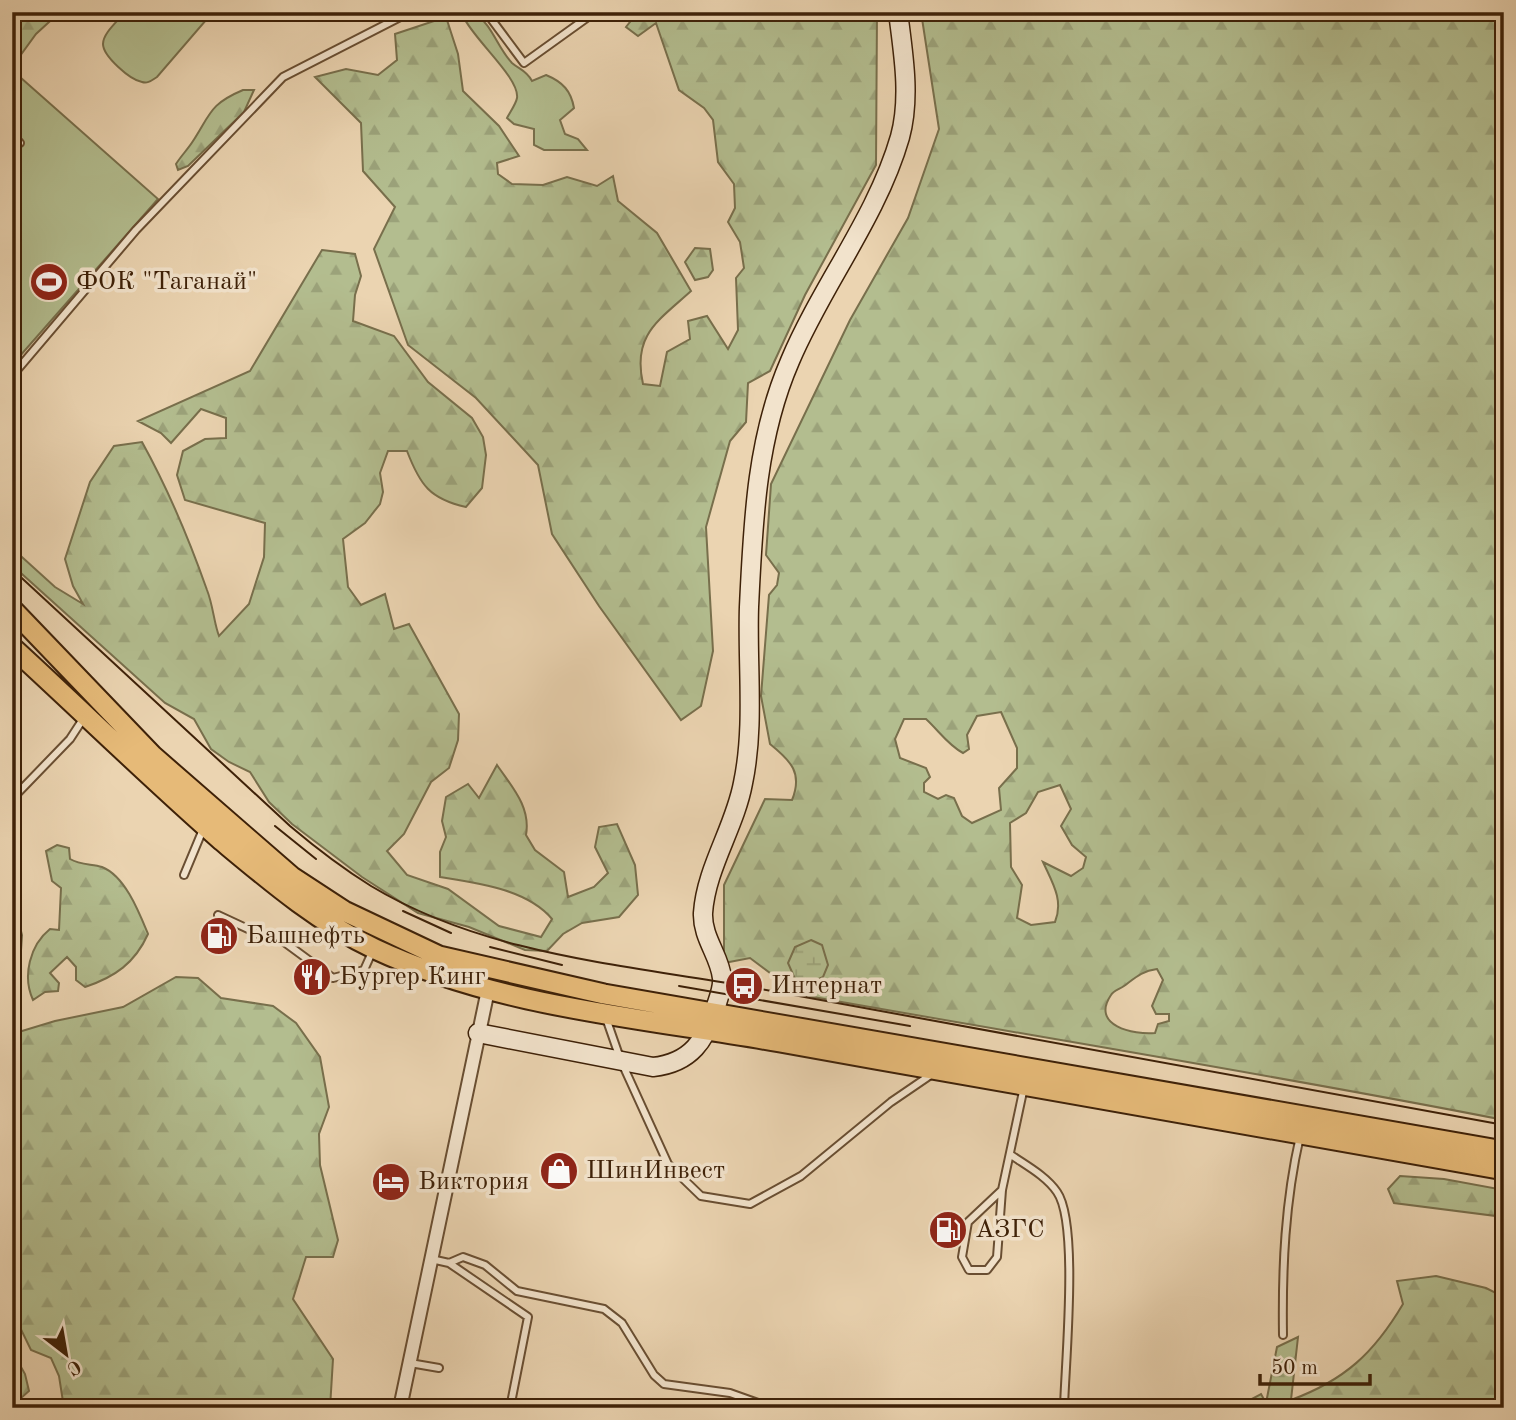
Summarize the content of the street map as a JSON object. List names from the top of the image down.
{
  "places": {
    "sports": ["ФОК \"Таганай\""],
    "fuel station": ["Башнефть", "АЗГС"],
    "restaurant": ["Бургер Кинг"],
    "bus stop": ["Интернат"],
    "shop": ["ШинИнвест"],
    "hotel": ["Виктория"]
  },
  "scale_bar": "50 m",
  "north": "bottom right"
}
